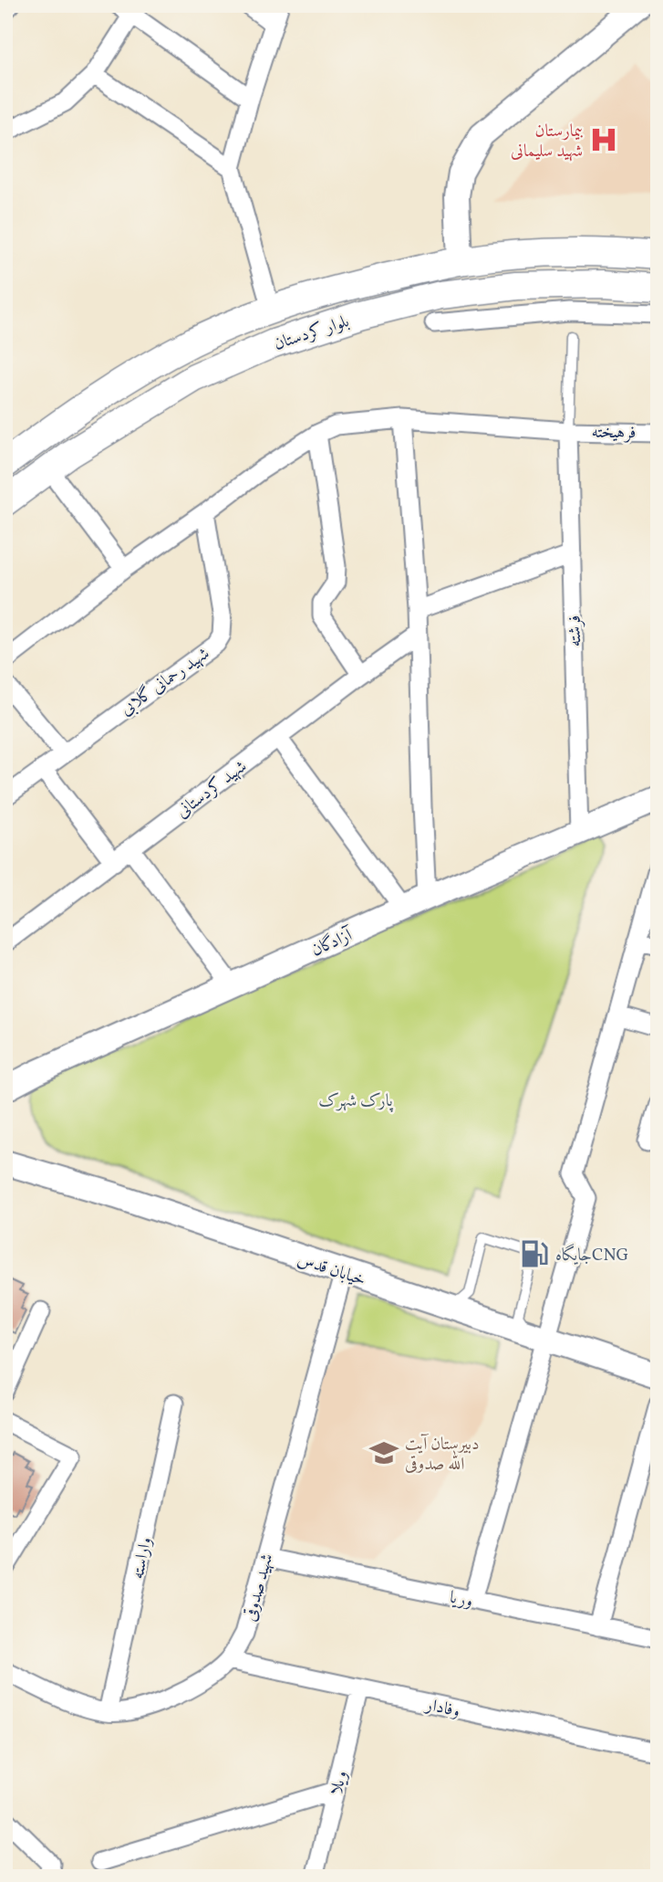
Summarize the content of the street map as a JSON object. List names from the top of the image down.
{
  "streets": {
    "main road": ["بلوار کردستان"],
    "street": [
      "فرهیخته",
      "فرشته",
      "شهید رحمانی گلابی",
      "شهید کردستانی",
      "آزادگان",
      "خیابان قدس",
      "واراسته",
      "شهید صدوقی",
      "وریا",
      "وفادار",
      "ویلا"
    ]
  },
  "crossings": [
    ["فرهیخته", "فرشته"],
    ["فرهیخته", "شهید رحمانی گلابی"],
    ["فرشته", "آزادگان"],
    ["خیابان قدس", "شهید صدوقی"],
    ["واراسته", "شهید صدوقی"],
    ["شهید صدوقی", "وریا"],
    ["شهید صدوقی", "وفادار"],
    ["وفادار", "ویلا"]
  ],
  "parks": ["پارک شهرک"],
  "places": {
    "hospital": ["بیمارستان شهید سلیمانی"],
    "fuel station": ["جایگاهCNG"],
    "school or university": ["دبیرستان آیت الله صدوقی"]
  }
}
